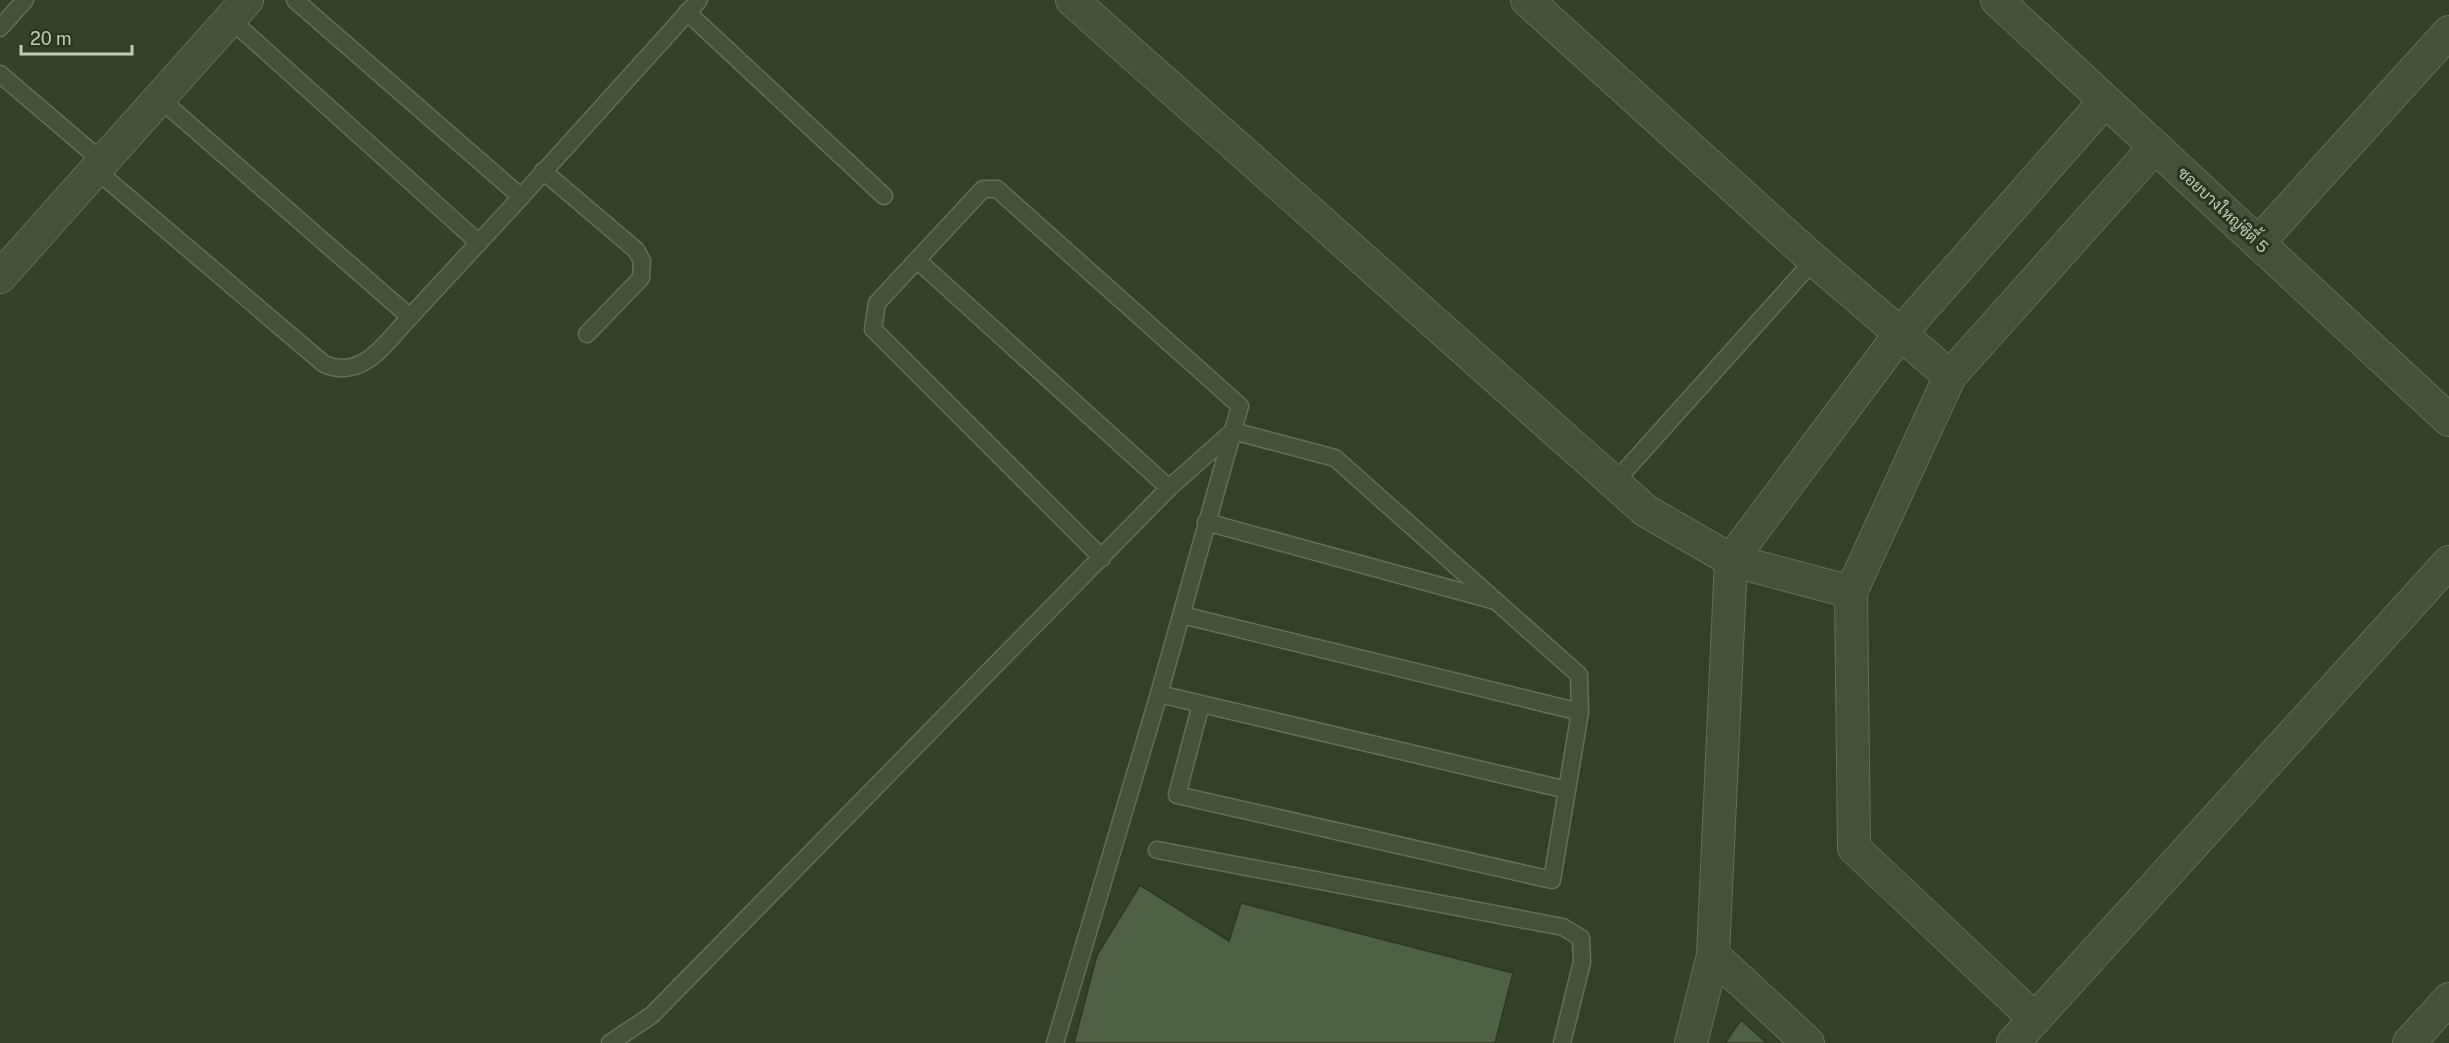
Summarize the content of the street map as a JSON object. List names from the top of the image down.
{
  "streets": {
    "street": ["ซอยบางใหญ่ซิตี้ 5"]
  },
  "scale_bar": "20 m"
}
